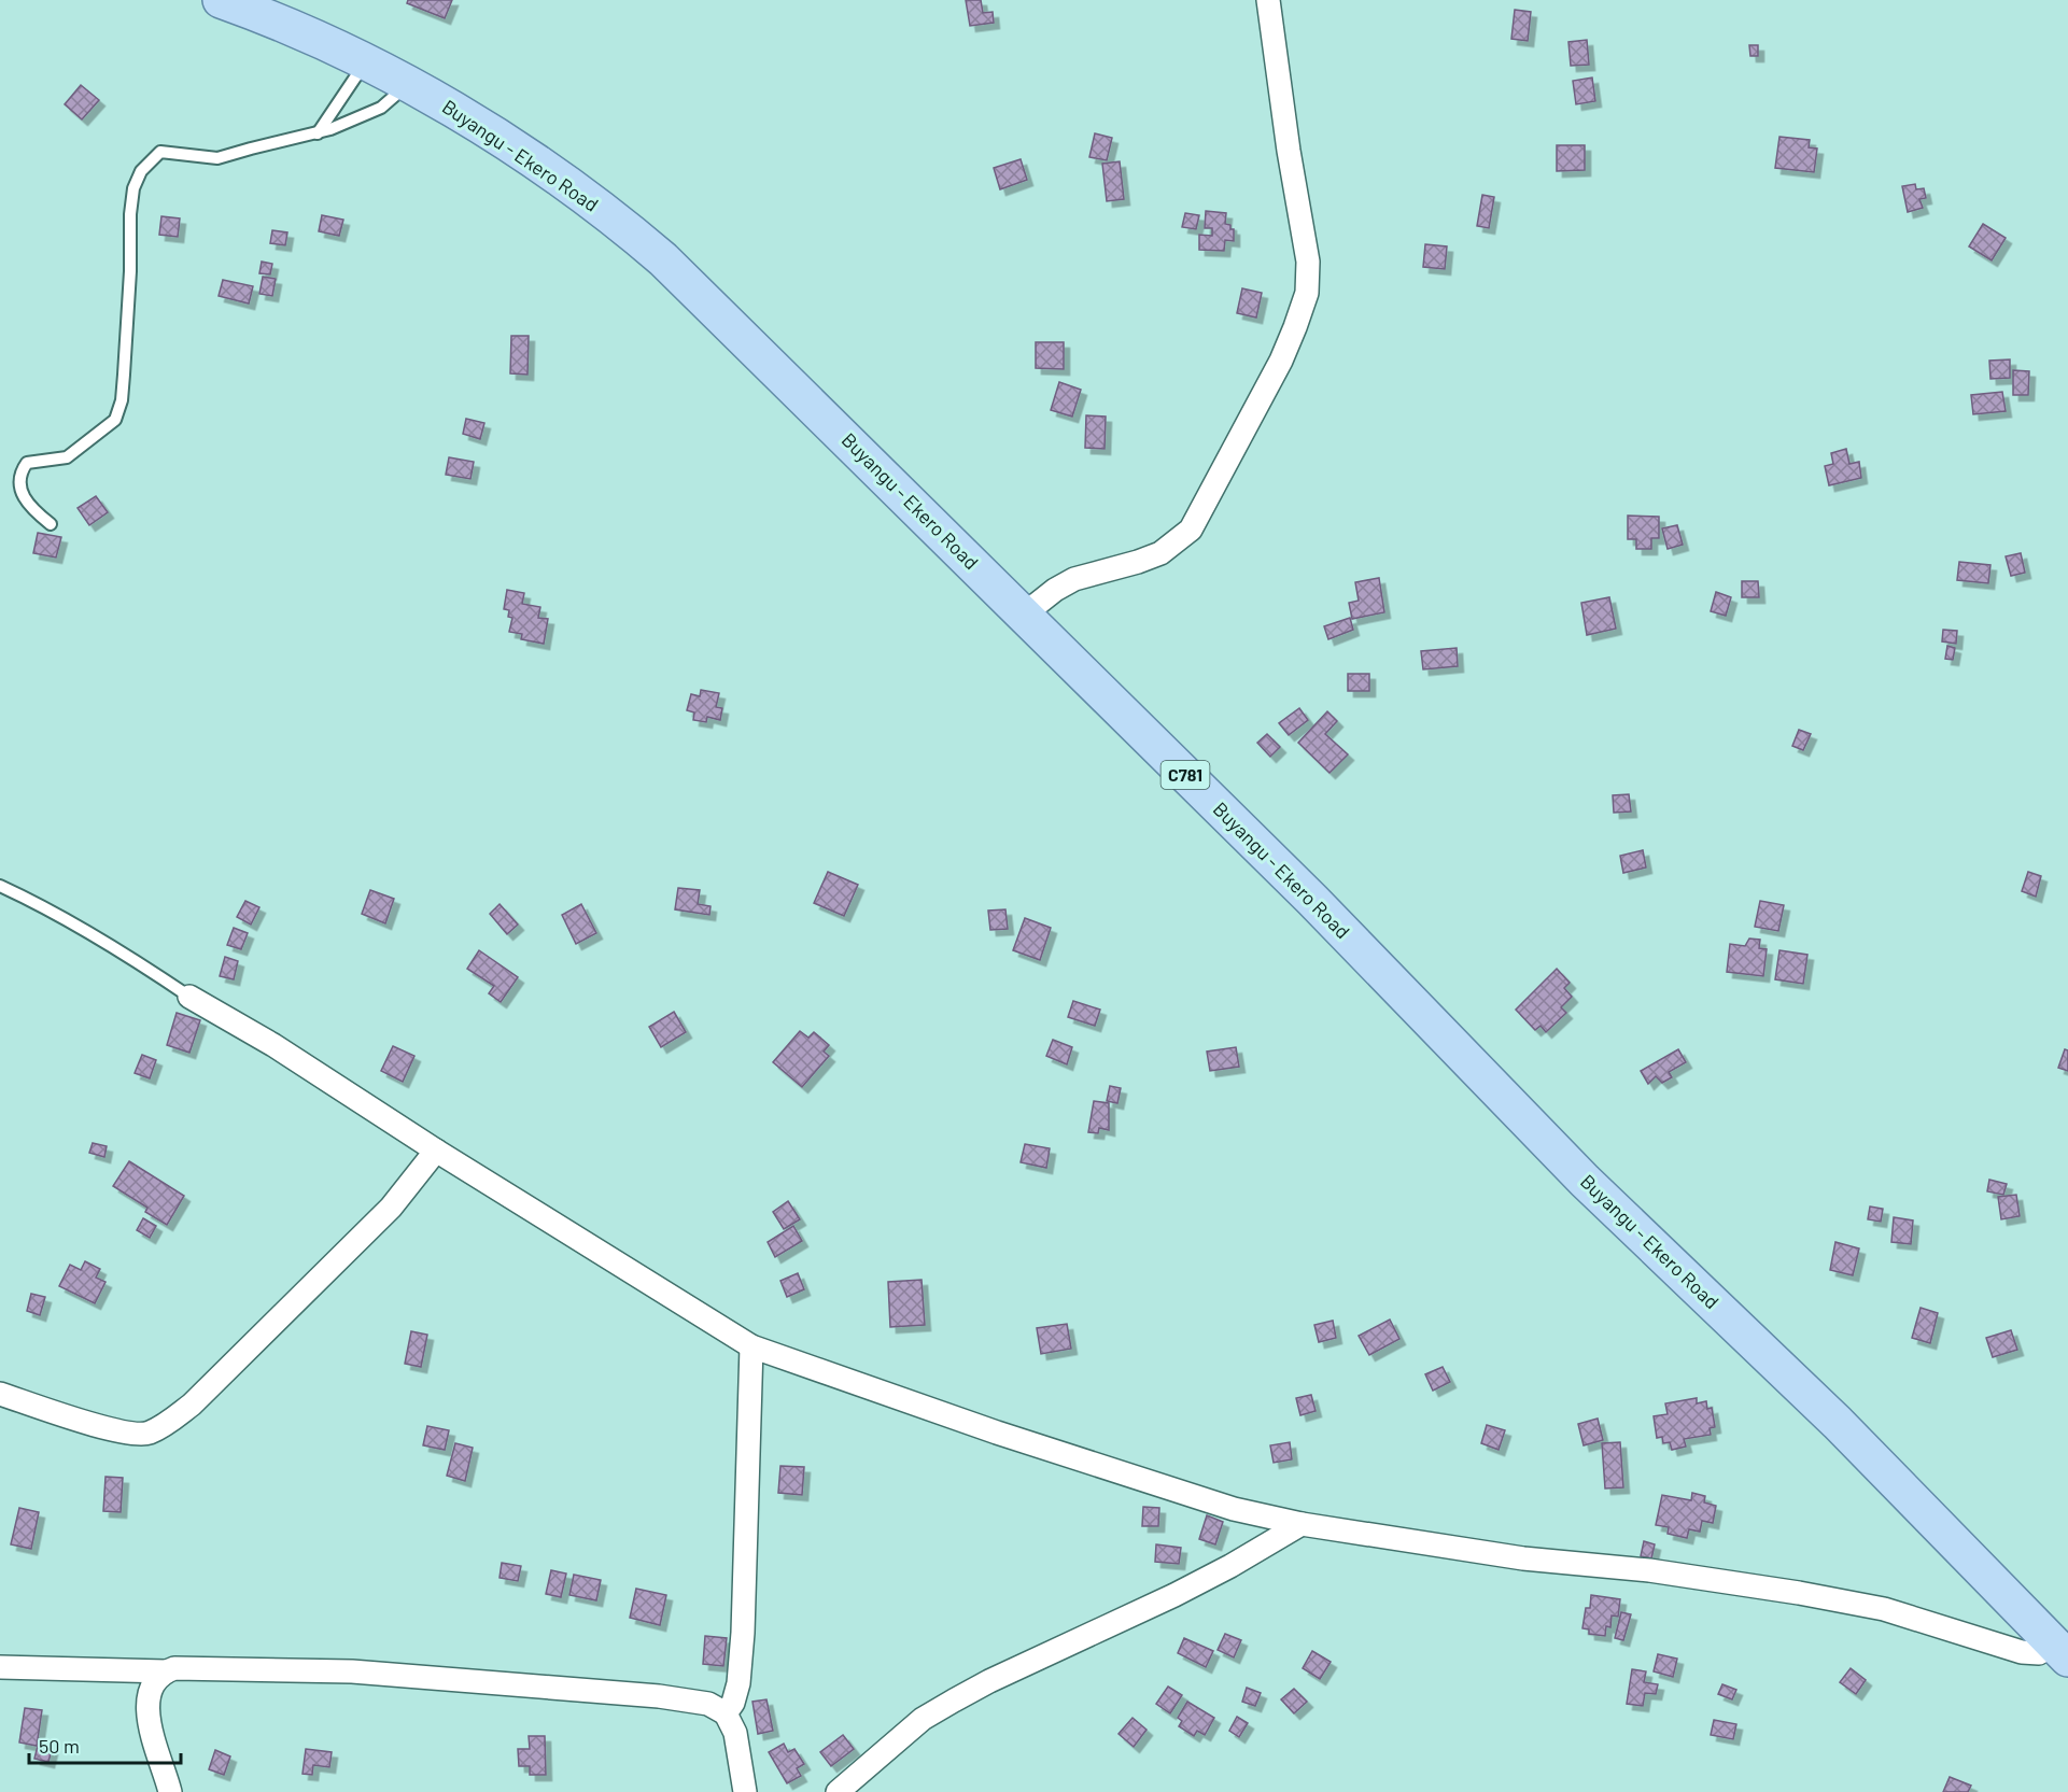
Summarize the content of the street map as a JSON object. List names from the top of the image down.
{
  "streets": {
    "main road": ["Buyangu - Ekero Road", "C781"]
  },
  "scale_bar": "50 m"
}
